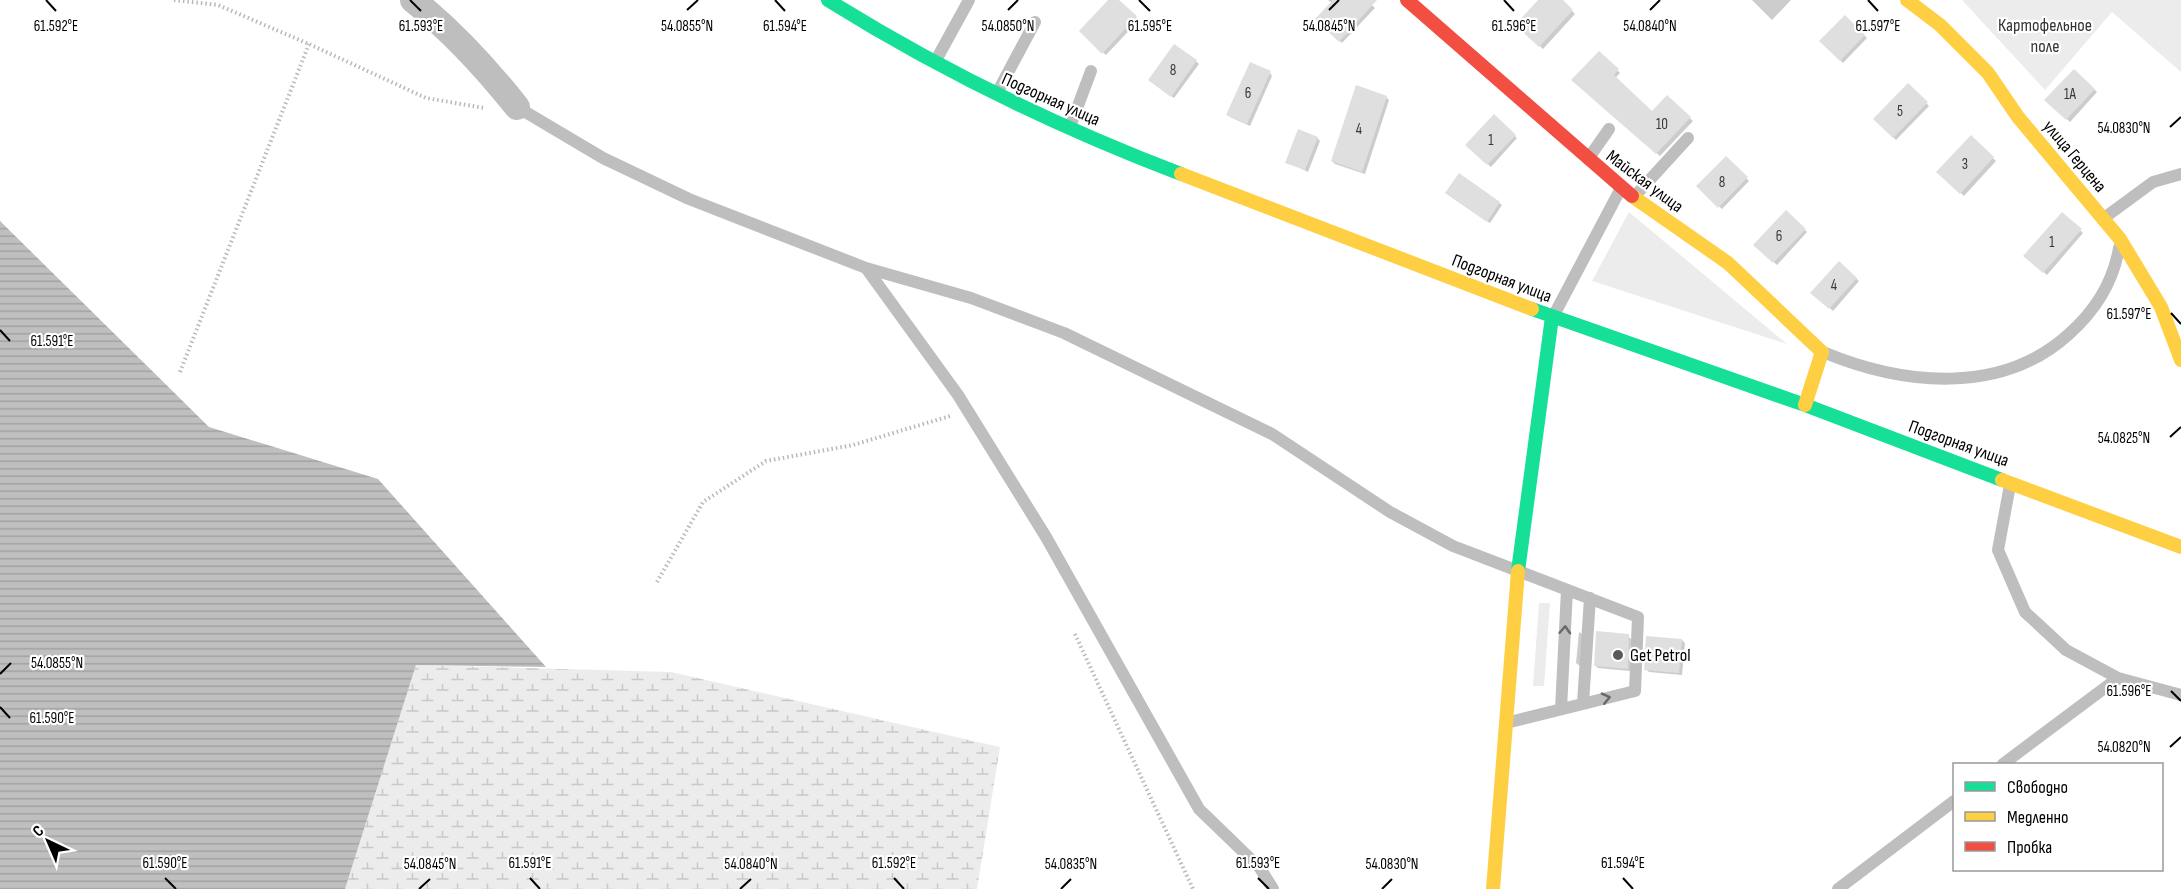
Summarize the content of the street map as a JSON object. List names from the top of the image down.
{
  "streets": {
    "street": ["Подгорная улица", "улица Герцена", "Майская улица"]
  },
  "parks": ["Картофельное поле"],
  "places": ["Get Petrol"],
  "house_numbers": [
    "8",
    "6",
    "1А",
    "5",
    "10",
    "4",
    "1",
    "3",
    "8",
    "6",
    "1",
    "4"
  ],
  "legend": ["Свободно", "Медленно", "Пробка"],
  "north": "top left",
  "coordinates": [
    "54.0855°N",
    "54.0850°N",
    "54.0845°N",
    "54.0840°N",
    "61.593°E",
    "61.595°E",
    "61.592°E",
    "61.594°E",
    "61.596°E",
    "61.597°E",
    "54.0830°N",
    "61.591°E",
    "54.0825°N",
    "61.590°E",
    "54.0820°N",
    "54.0835°N"
  ]
}
